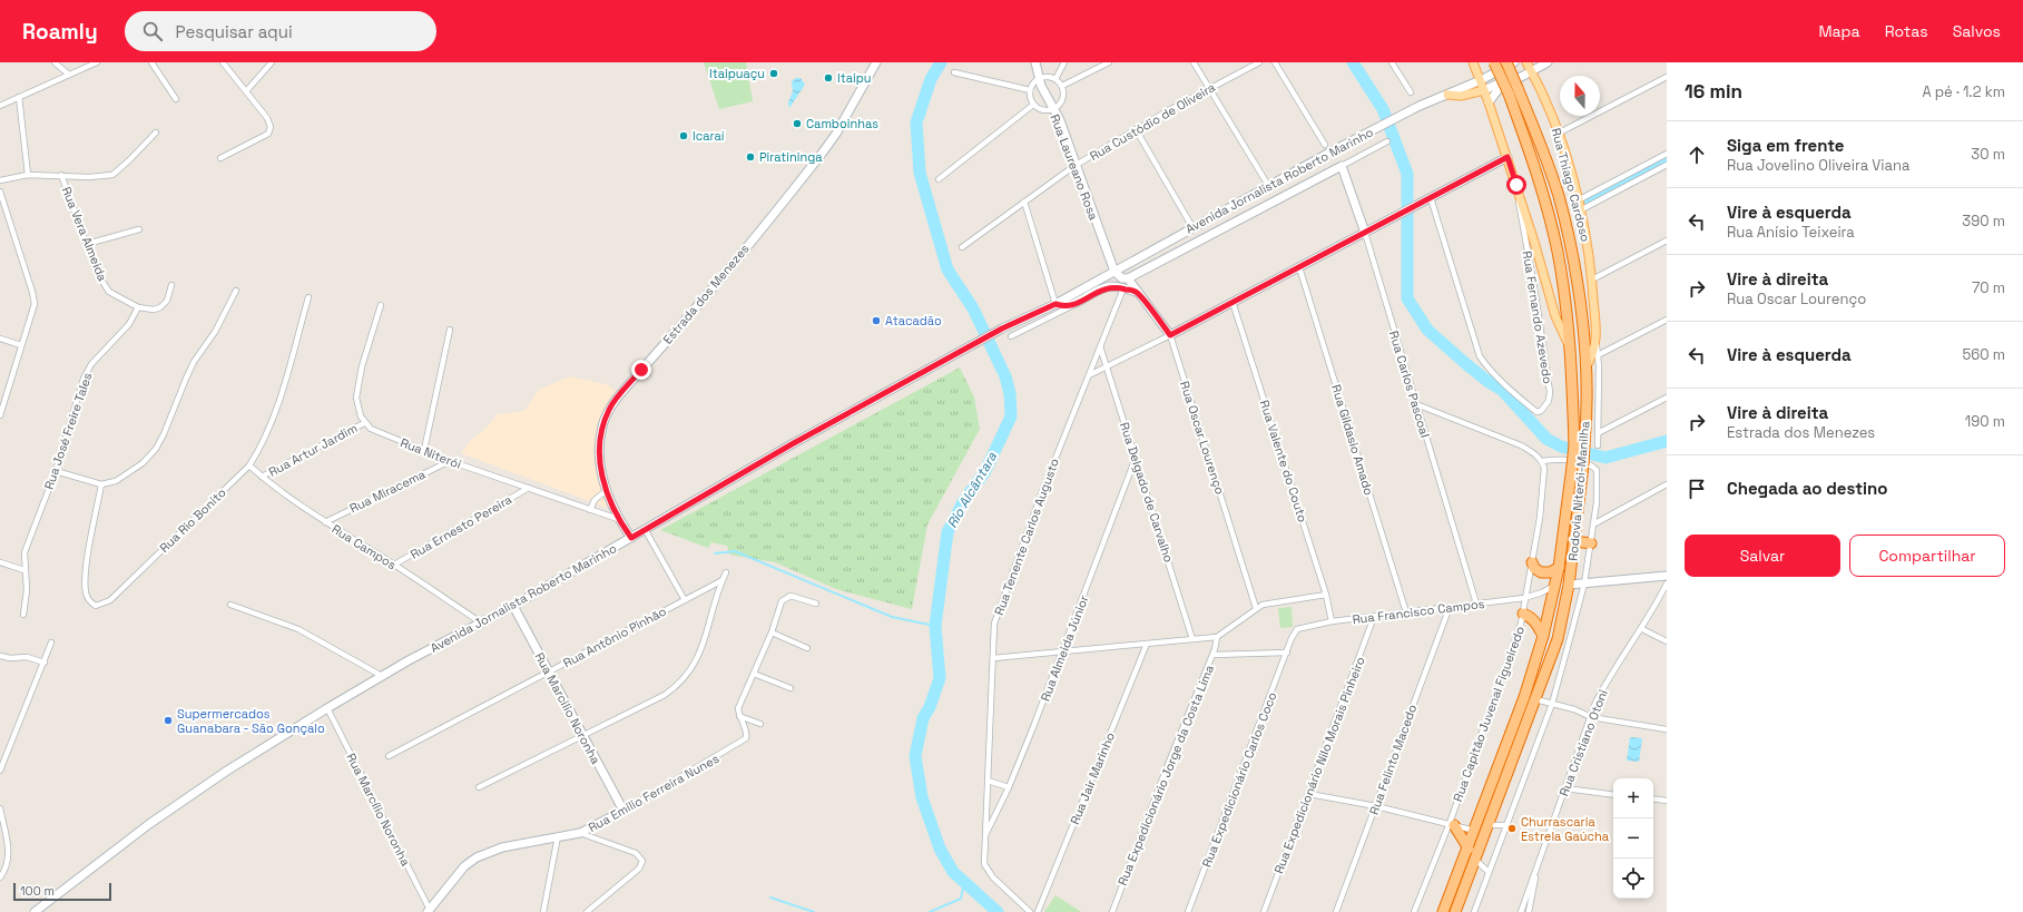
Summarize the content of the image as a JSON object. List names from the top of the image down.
{
  "streets": {
    "highway": ["Rodovia Niterói-Manilha"],
    "main road": [
      "Rua Laureano Rosa",
      "Avenida Jornalista Roberto Marinho",
      "Rua Thiago Cardoso",
      "Estrada dos Menezes",
      "Rua Carlos Pascoal",
      "Rua Oscar Lourenço",
      "Rua Marcilio Noronha",
      "Rua Emílio Ferreira Nunes"
    ],
    "street": [
      "Rua Custódio de Oliveira",
      "Rua Vera Almeida",
      "Rua Fernando Azevedo",
      "Rua José Freire Tales",
      "Rua Gildasio Amado",
      "Rua Artur Jardim",
      "Rua Niterói",
      "Rua Valente do Couto",
      "Rua Miracema",
      "Rua Delgado de Carvalho",
      "Rua Rio Bonito",
      "Rua Ernesto Pereira",
      "Rua Tenente Carlos Augusto",
      "Rua Campos",
      "Rua Francisco Campos",
      "Rua Antônio Pinhão",
      "Rua Almeida Júnior",
      "Rua Capitão Juvenal Figueiredo",
      "Rua Cristiano Otoni",
      "Rua Felinto Macedo",
      "Rua Expedicionário Nilo Morais Pinheiro",
      "Rua Expedicionário Jorge da Costa Lima",
      "Rua Jair Marinho",
      "Rua Expedicionário Carlos Coco",
      "Rua Marcílio Noronha"
    ]
  },
  "crossings": [
    ["Rua Custódio de Oliveira", "Rua Laureano Rosa"],
    ["Rua Laureano Rosa", "Avenida Jornalista Roberto Marinho"],
    ["Avenida Jornalista Roberto Marinho", "Estrada dos Menezes"],
    ["Avenida Jornalista Roberto Marinho", "Rua Carlos Pascoal"],
    ["Avenida Jornalista Roberto Marinho", "Rua Oscar Lourenço"],
    ["Avenida Jornalista Roberto Marinho", "Rua Tenente Carlos Augusto"],
    ["Avenida Jornalista Roberto Marinho", "Rua Campos"],
    ["Avenida Jornalista Roberto Marinho", "Rua Marcilio Noronha"],
    ["Avenida Jornalista Roberto Marinho", "Rua Marcílio Noronha"],
    ["Rua Thiago Cardoso", "Rodovia Niterói-Manilha"],
    ["Rua Vera Almeida", "Rua José Freire Tales"],
    ["Estrada dos Menezes", "Rua Niterói"],
    ["Rua Carlos Pascoal", "Rua Francisco Campos"],
    ["Rua Gildasio Amado", "Rua Francisco Campos"],
    ["Rua Artur Jardim", "Rua Niterói"],
    ["Rua Artur Jardim", "Rua Campos"],
    ["Rua Niterói", "Rua Miracema"],
    ["Rua Niterói", "Rua Ernesto Pereira"],
    ["Rua Valente do Couto", "Rua Francisco Campos"],
    ["Rua Miracema", "Rua Campos"],
    ["Rodovia Niterói-Manilha", "Rua Francisco Campos"],
    ["Rua Delgado de Carvalho", "Rua Tenente Carlos Augusto"],
    ["Rua Delgado de Carvalho", "Rua Almeida Júnior"],
    ["Rua Rio Bonito", "Rua Campos"],
    ["Rua Ernesto Pereira", "Rua Campos"],
    ["Rua Tenente Carlos Augusto", "Rua Almeida Júnior"],
    ["Rua Francisco Campos", "Rua Capitão Juvenal Figueiredo"],
    ["Rua Francisco Campos", "Rua Felinto Macedo"],
    ["Rua Francisco Campos", "Rua Expedicionário Nilo Morais Pinheiro"],
    ["Rua Francisco Campos", "Rua Expedicionário Carlos Coco"],
    ["Rua Antônio Pinhão", "Rua Marcilio Noronha"],
    ["Rua Marcilio Noronha", "Rua Emílio Ferreira Nunes"],
    ["Rua Emílio Ferreira Nunes", "Rua Marcílio Noronha"]
  ],
  "water": ["Rio Alcântara"],
  "places": [
    "Itaipuaçu",
    "Itaipu",
    "Camboinhas",
    "Icaraí",
    "Piratininga",
    "Atacadão",
    "Supermercados Guanabara - São Gonçalo",
    "Churrascaria Estrela Gaúcha"
  ],
  "scale_bar": "100 m",
  "north": "top",
  "page": {
    "header": "Roamly",
    "search": "Pesquisar aqui",
    "nav": ["Mapa", "Rotas", "Salvos"],
    "heading": ["16 min", "A pé · 1.2 km"],
    "list": [
      ["Siga em frente", "Rua Jovelino Oliveira Viana", "30 m"],
      ["Vire à esquerda", "Rua Anísio Teixeira", "390 m"],
      ["Vire à direita", "Rua Oscar Lourenço", "70 m"],
      ["Vire à esquerda", "560 m"],
      ["Vire à direita", "Estrada dos Menezes", "190 m"],
      "Chegada ao destino"
    ],
    "buttons": ["Salvar", "Compartilhar"],
    "map_buttons": ["+", "−"],
    "scale": "100 m"
  }
}
